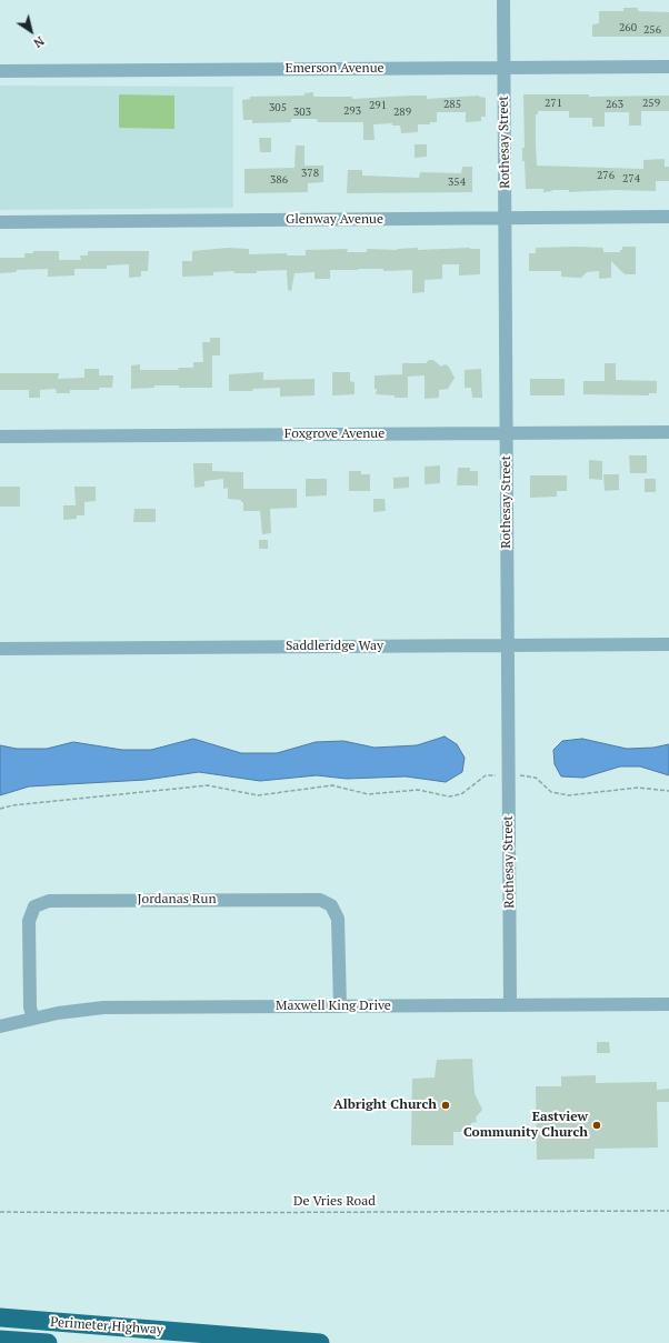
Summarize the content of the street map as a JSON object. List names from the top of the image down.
{
  "streets": {
    "highway": ["Perimeter Highway"],
    "street": [
      "Emerson Avenue",
      "Rothesay Street",
      "Glenway Avenue",
      "Foxgrove Avenue",
      "Saddleridge Way",
      "Jordanas Run",
      "Maxwell King Drive"
    ],
    "path": ["De Vries Road"]
  },
  "crossings": [
    ["Emerson Avenue", "Rothesay Street"],
    ["Rothesay Street", "Glenway Avenue"],
    ["Rothesay Street", "Foxgrove Avenue"],
    ["Rothesay Street", "Saddleridge Way"],
    ["Rothesay Street", "Maxwell King Drive"],
    ["Jordanas Run", "Maxwell King Drive"]
  ],
  "places": ["Albright Church", "Eastview Community Church"],
  "house_numbers": [
    "260",
    "256",
    "271",
    "259",
    "285",
    "263",
    "291",
    "305",
    "293",
    "303",
    "289",
    "378",
    "276",
    "274",
    "386",
    "354"
  ],
  "north": "bottom right"
}
